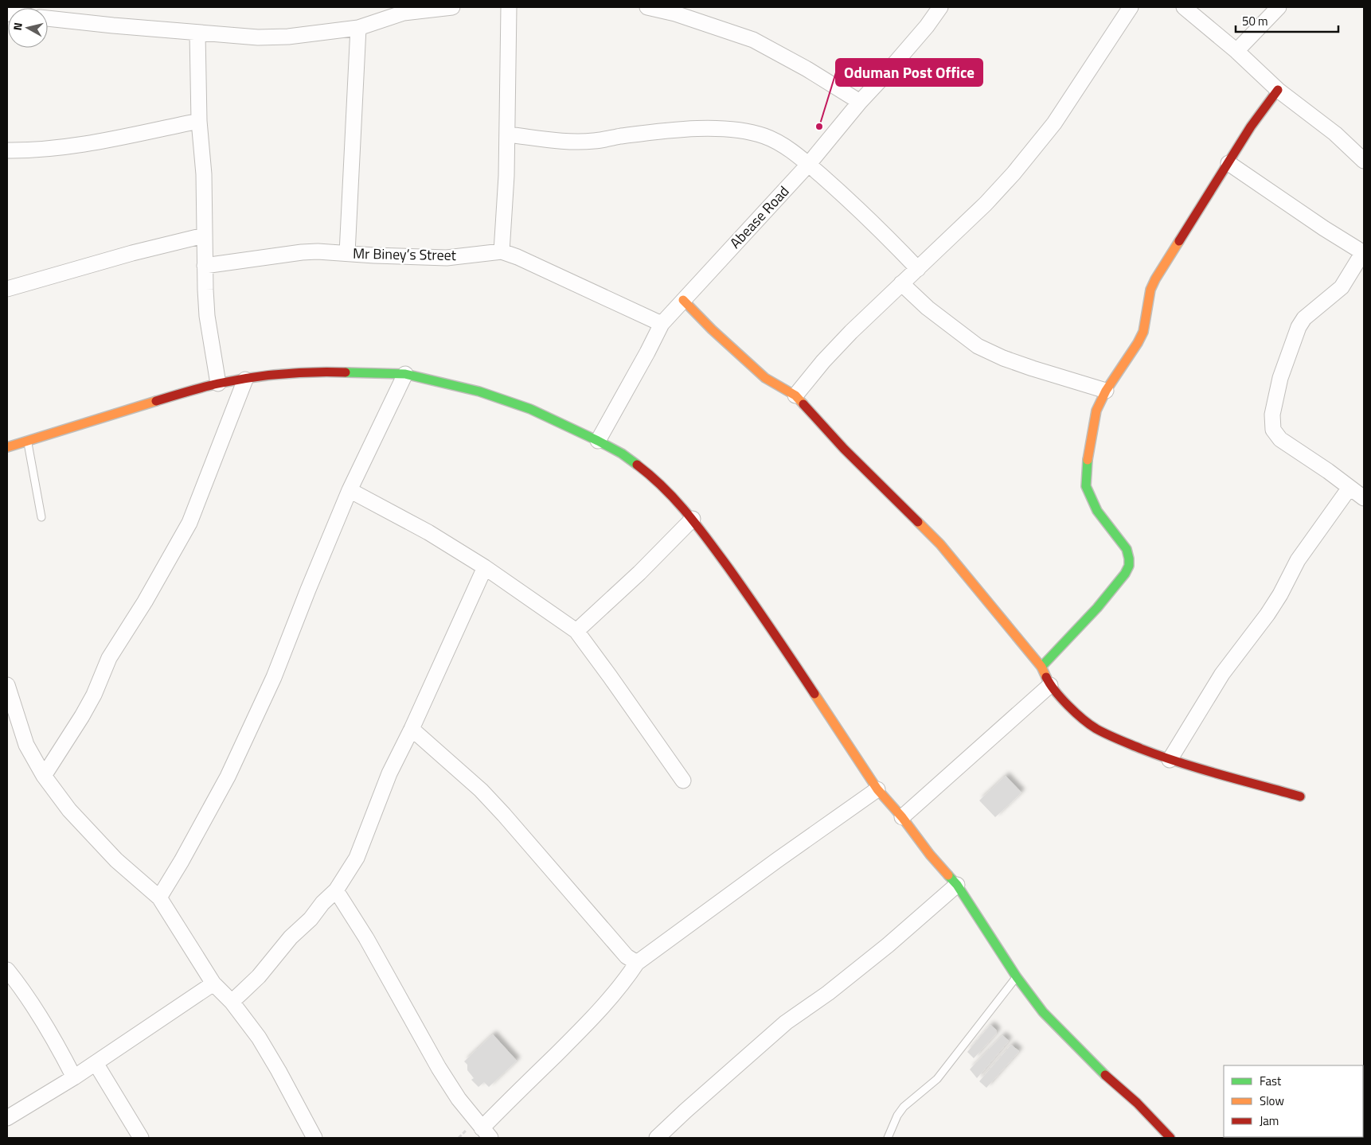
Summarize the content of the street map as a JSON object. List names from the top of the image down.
{
  "streets": {
    "street": ["Abease Road", "Mr Biney’s Street"]
  },
  "crossings": [
    ["Abease Road", "Mr Biney’s Street"]
  ],
  "places": ["Oduman Post Office"],
  "legend": ["Fast", "Slow", "Jam"],
  "scale_bar": "50 m",
  "north": "left"
}
